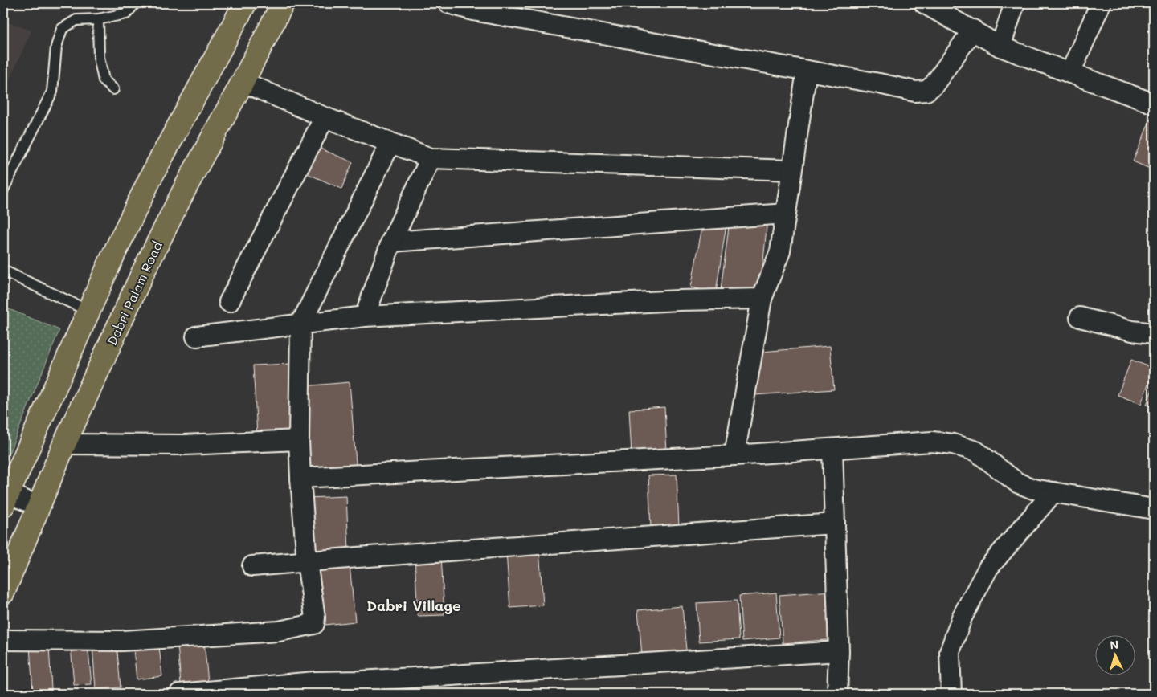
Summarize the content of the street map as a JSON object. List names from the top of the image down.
{
  "streets": {
    "main road": ["Dabri Palam Road"]
  },
  "districts": ["Dabri Village"],
  "north": "top"
}
